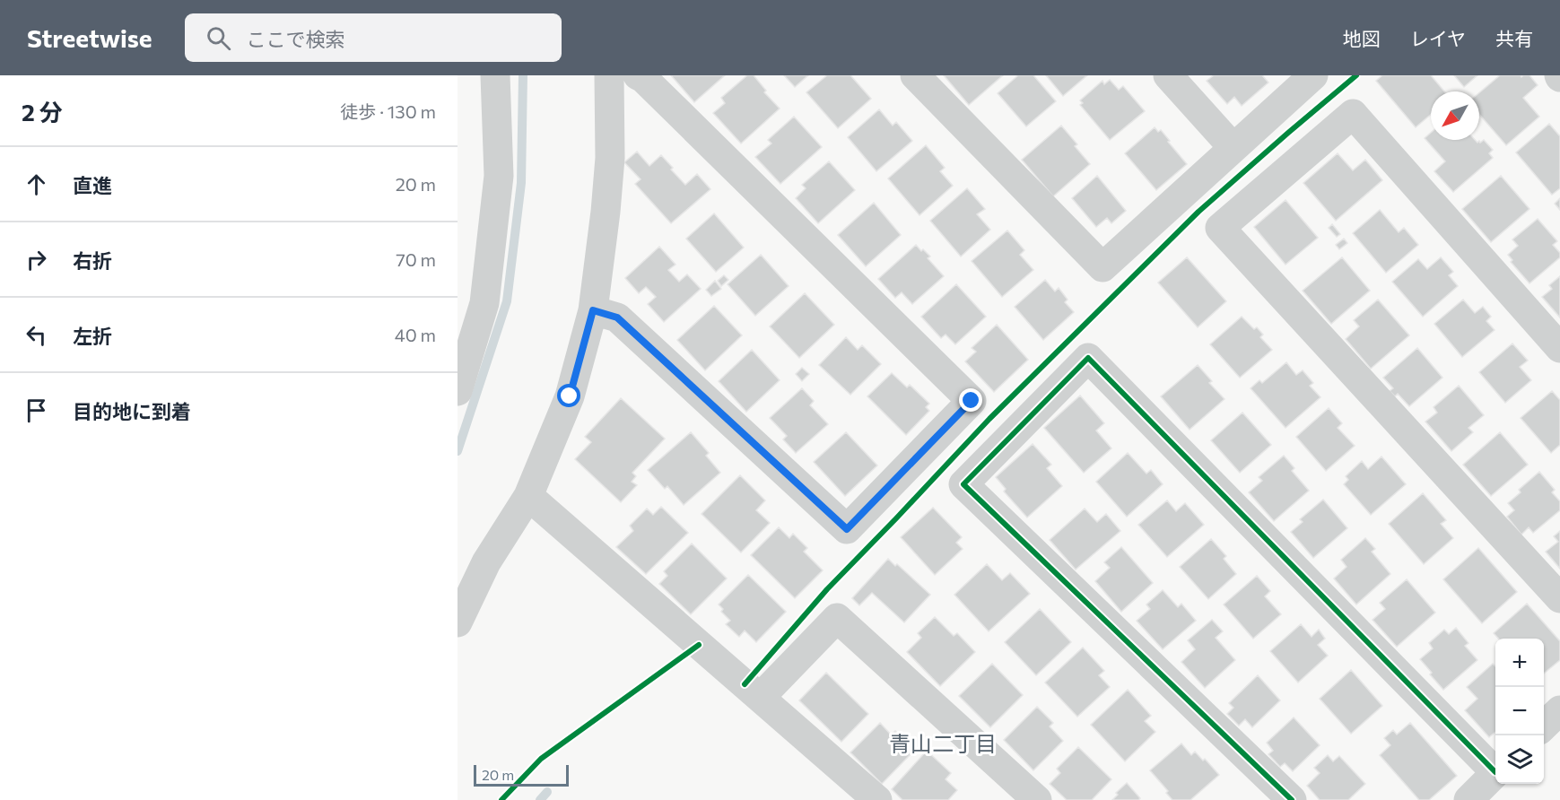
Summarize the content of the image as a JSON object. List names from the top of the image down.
{
  "districts": ["青山二丁目"],
  "scale_bar": "20 m",
  "north": "bottom left",
  "page": {
    "header": "Streetwise",
    "search": "ここで検索",
    "nav": ["地図", "レイヤ", "共有"],
    "heading": ["2 分", "徒歩 · 130 m"],
    "list": [
      ["直進", "20 m"],
      ["右折", "70 m"],
      ["左折", "40 m"],
      "目的地に到着"
    ],
    "map_buttons": ["+", "−"],
    "scale": "20 m"
  }
}
